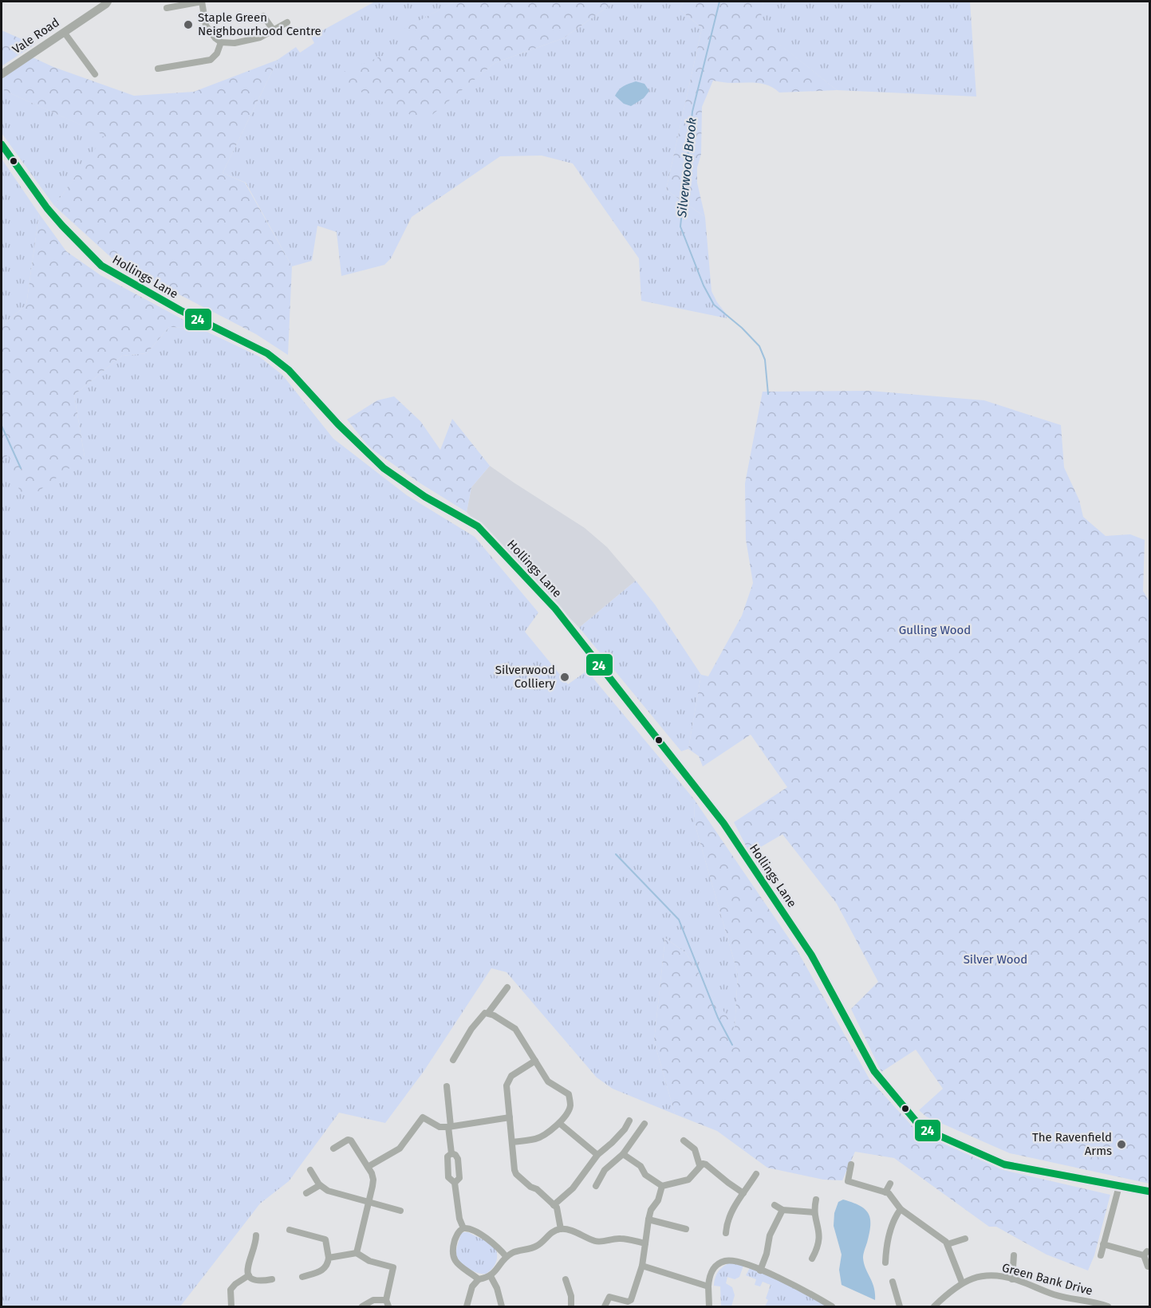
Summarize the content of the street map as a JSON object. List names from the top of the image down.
{
  "streets": {
    "street": ["Vale Road", "Hollings Lane", "Green Bank Drive"]
  },
  "water": ["Silverwood Brook"],
  "parks": ["Gulling Wood", "Silver Wood"],
  "places": ["Staple Green Neighbourhood Centre", "Silverwood Colliery", "The Ravenfield Arms"],
  "lines": ["transit line 24"]
}
